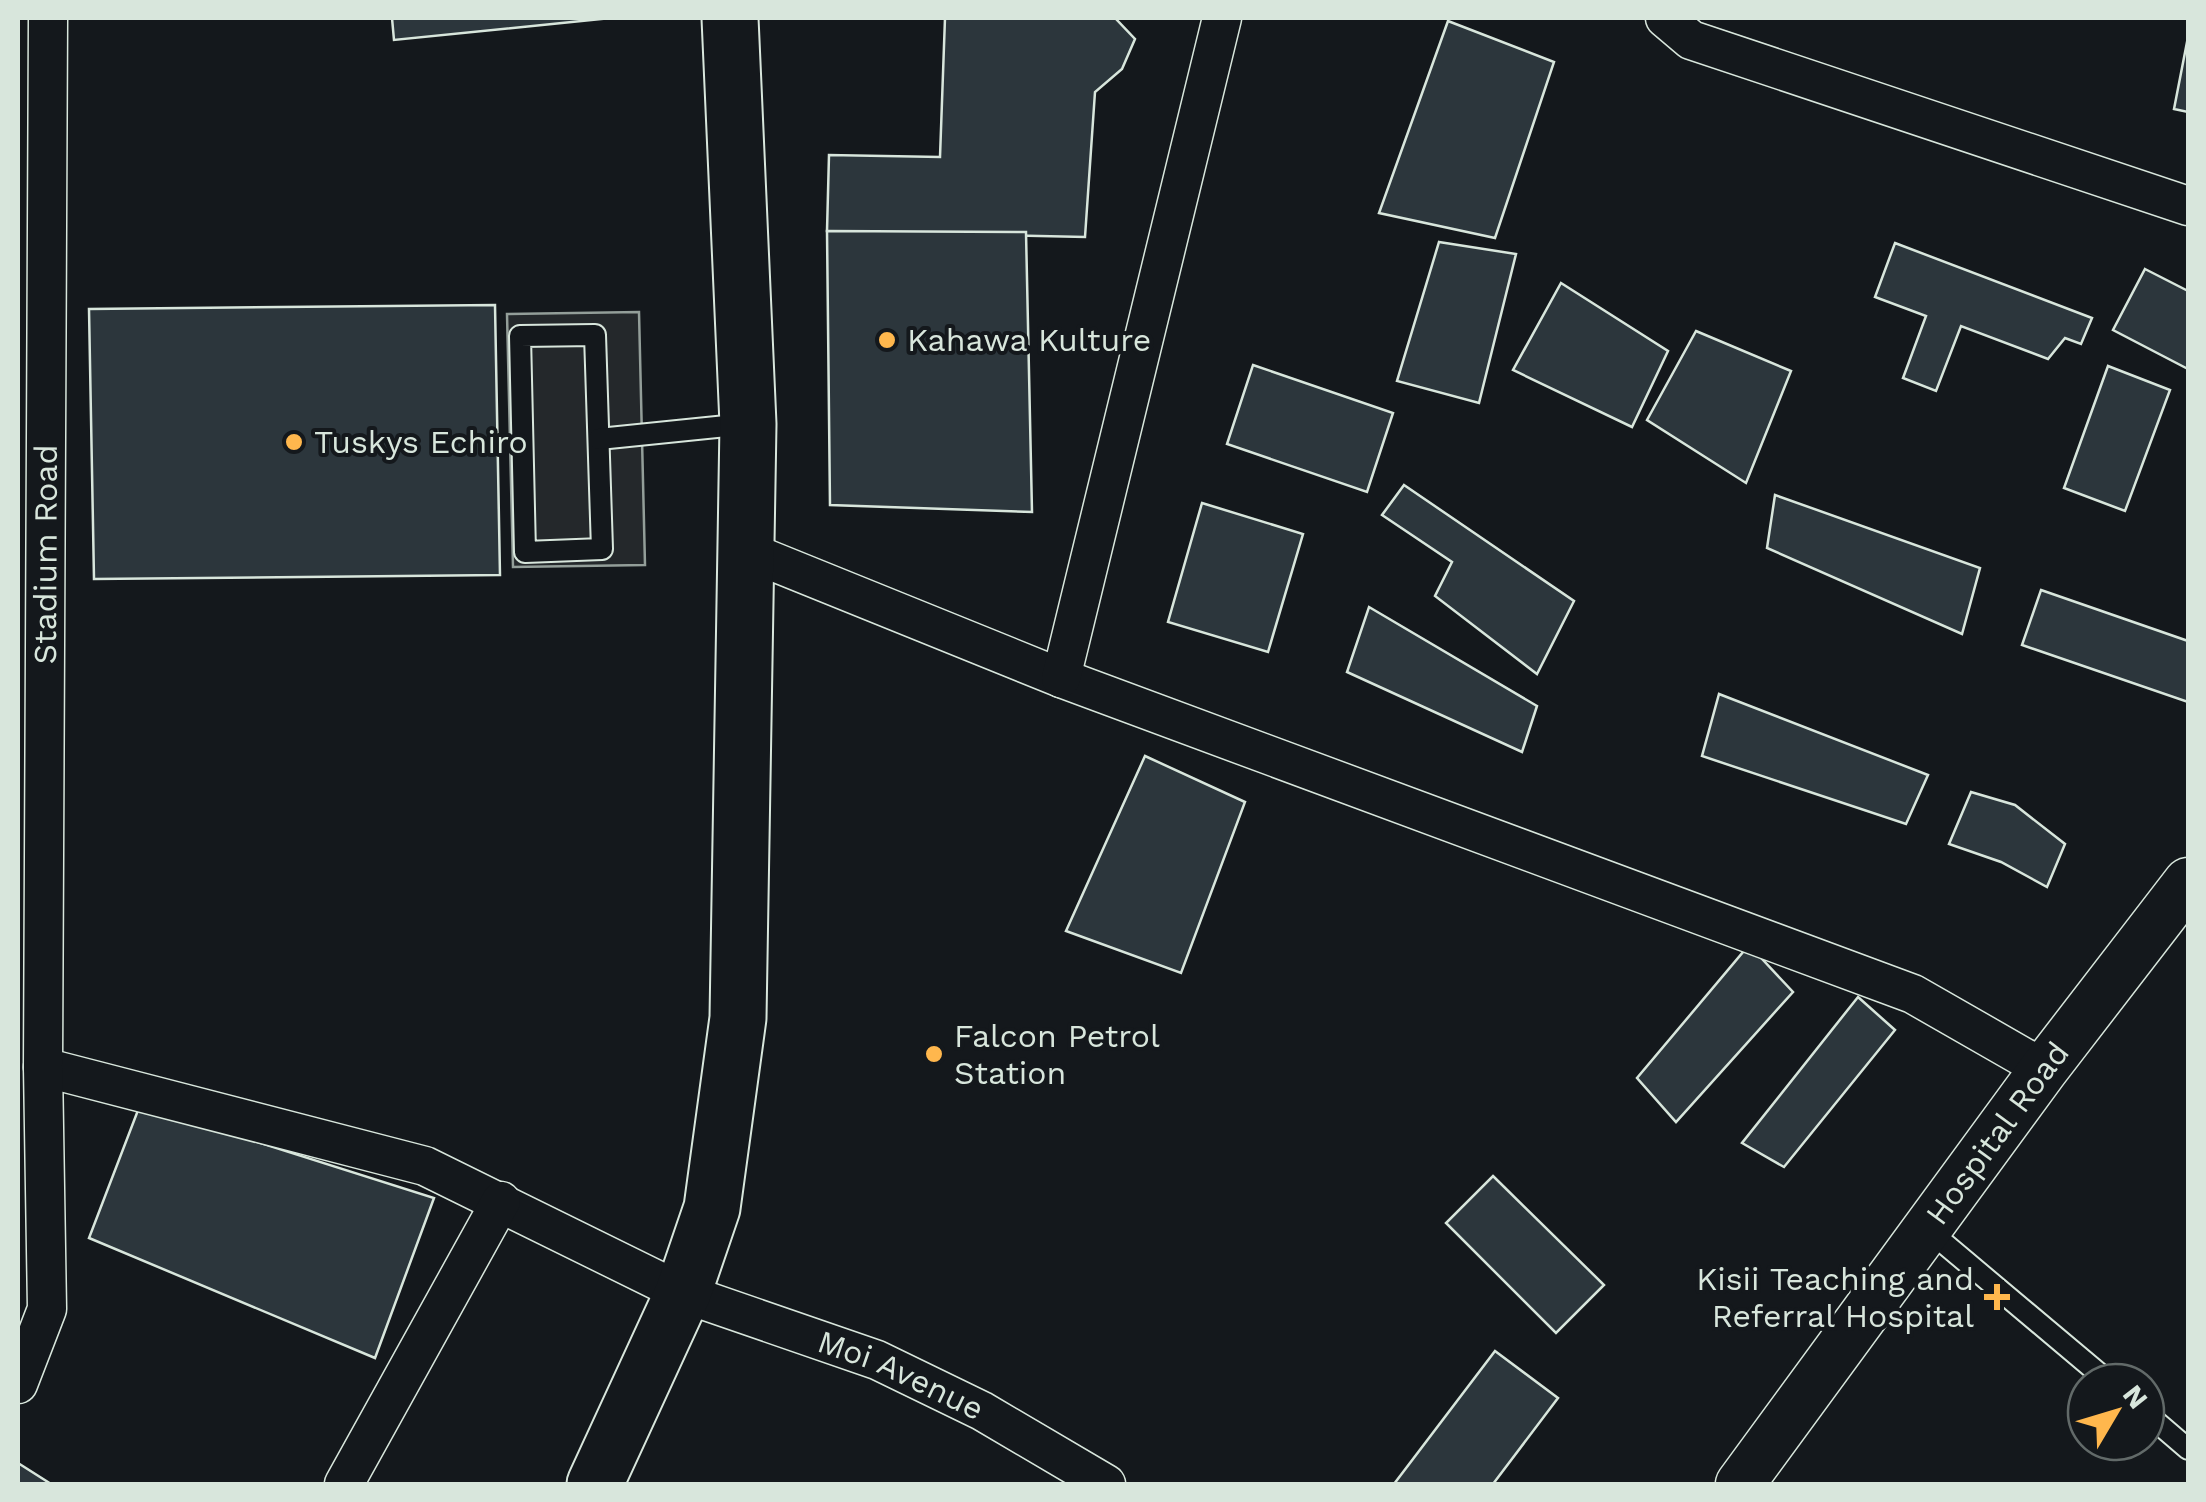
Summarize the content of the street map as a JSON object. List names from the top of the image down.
{
  "streets": {
    "street": ["Stadium Road", "Hospital Road", "Moi Avenue"]
  },
  "crossings": [
    ["Stadium Road", "Moi Avenue"]
  ],
  "places": {
    "other": ["Kahawa Kulture", "Tuskys Echiro", "Falcon Petrol Station"],
    "health": ["Kisii Teaching and Referral Hospital"]
  },
  "north": "top right"
}
